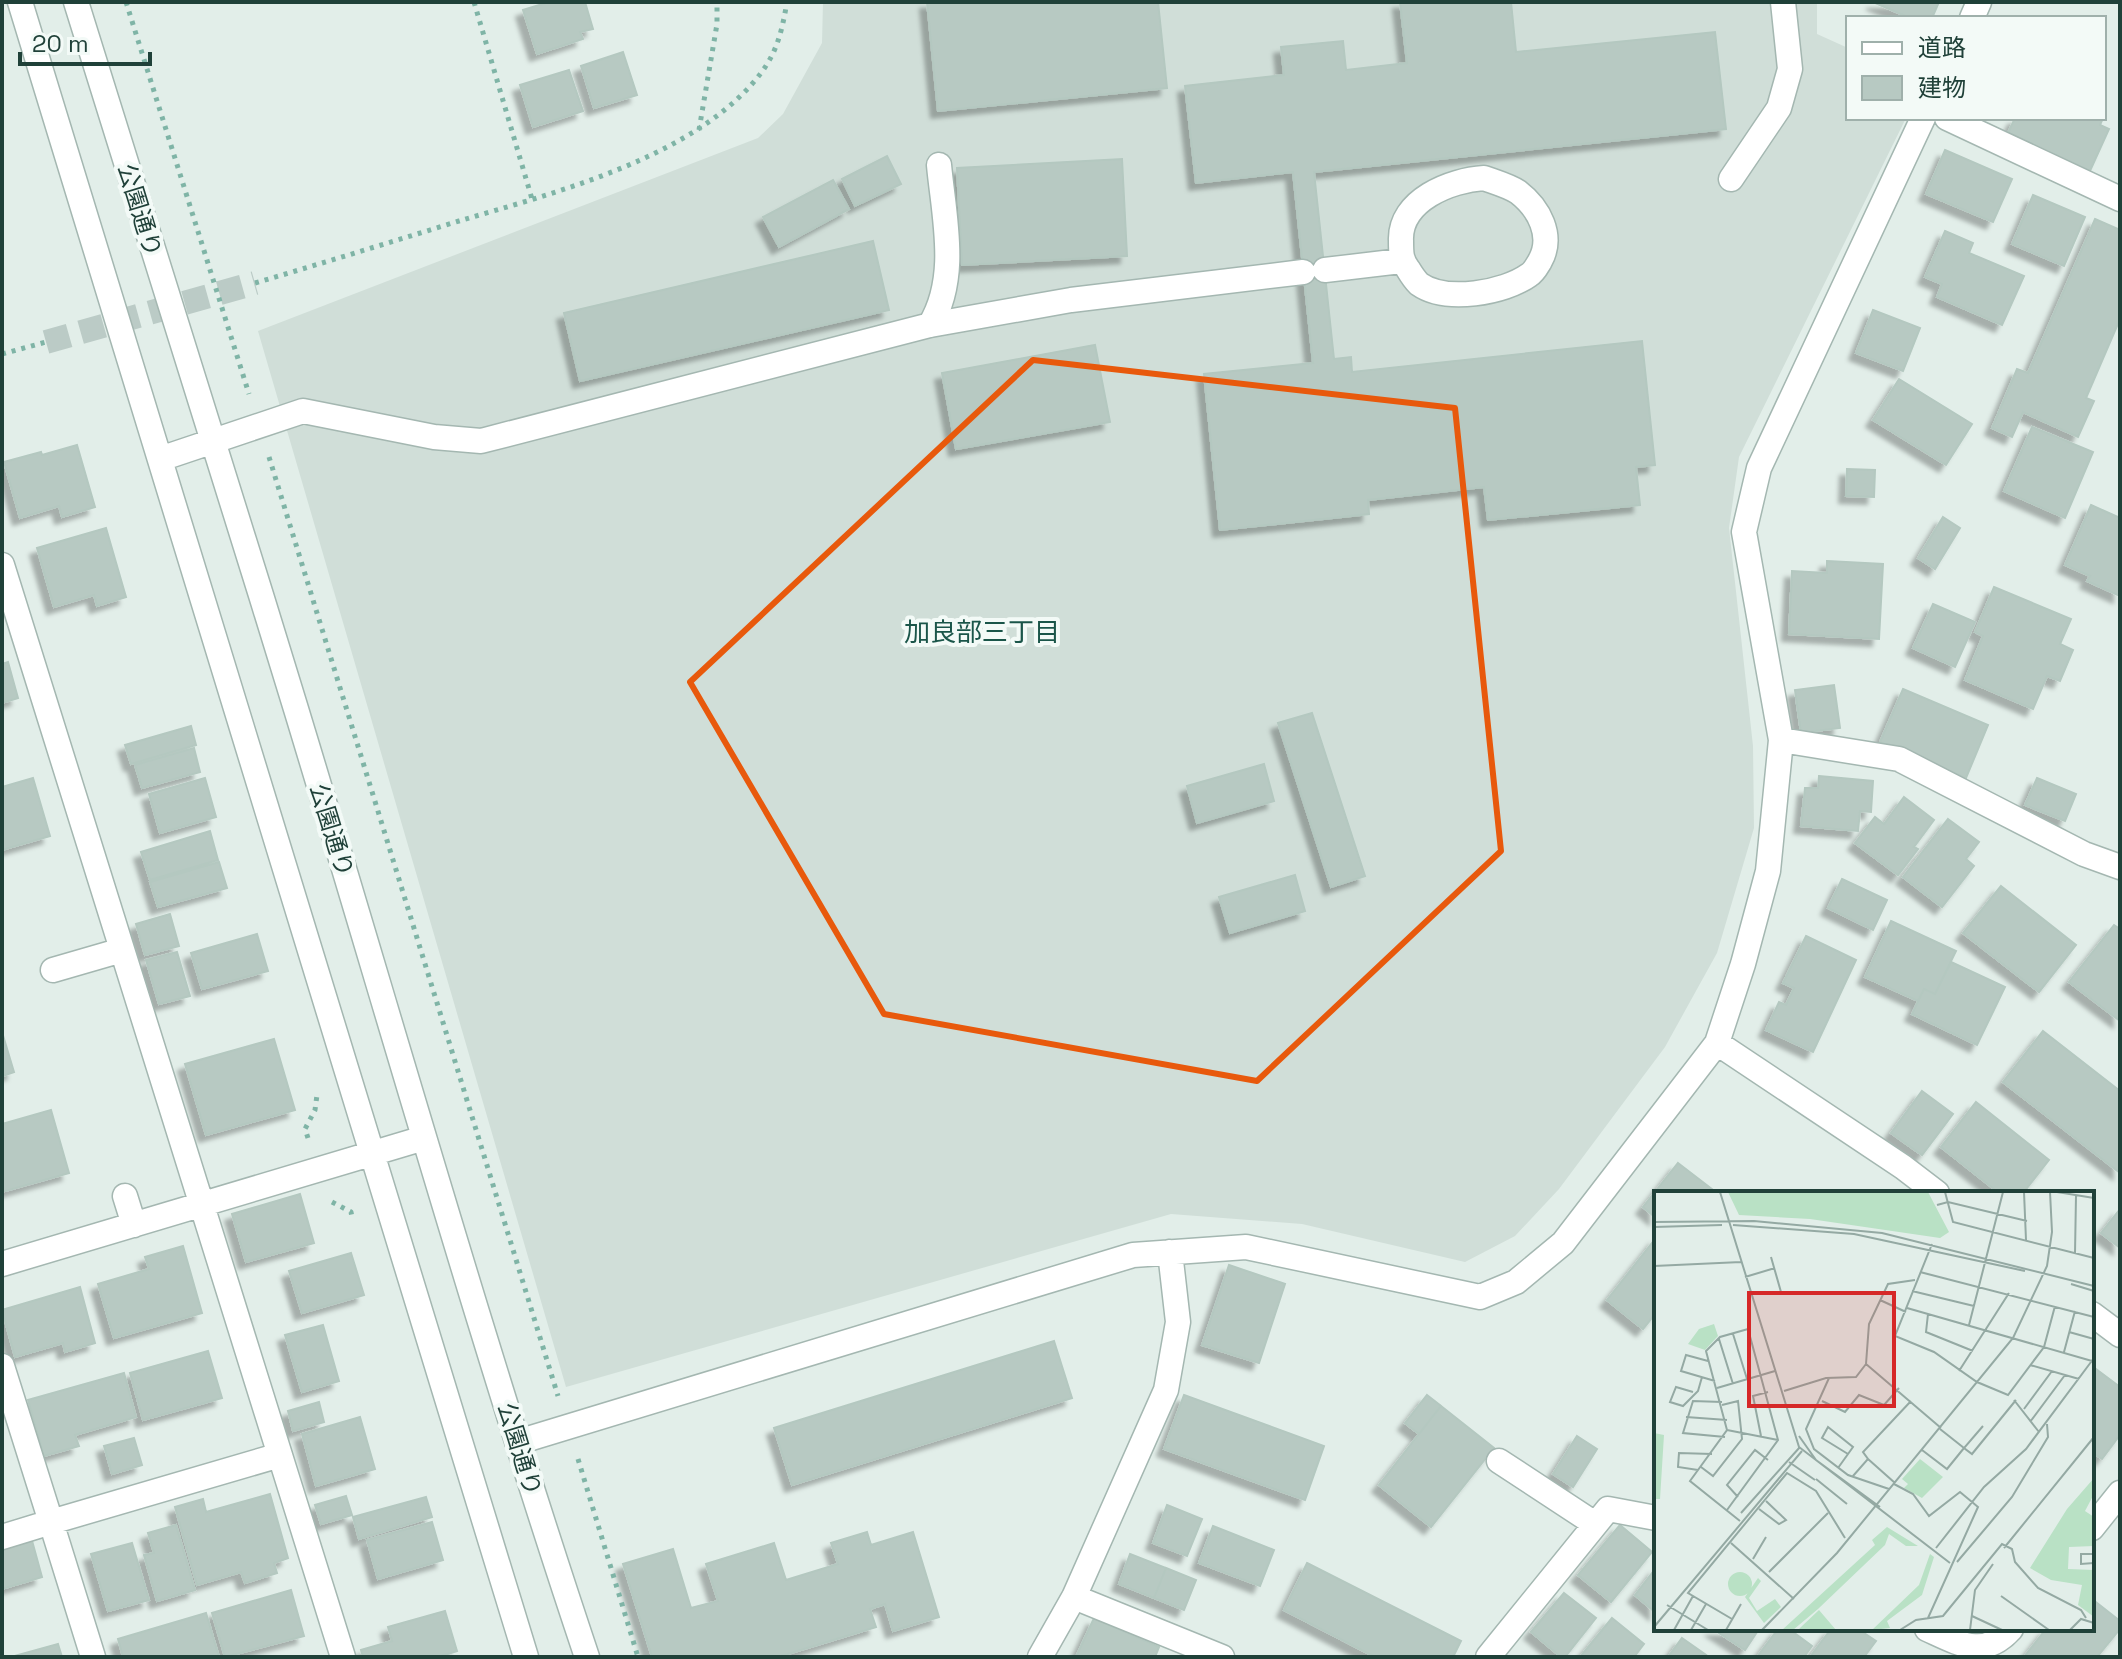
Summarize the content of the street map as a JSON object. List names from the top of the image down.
{
  "streets": {
    "street": ["公園通り"]
  },
  "districts": ["加良部三丁目"],
  "legend": ["道路", "建物"],
  "scale_bar": "20 m"
}
